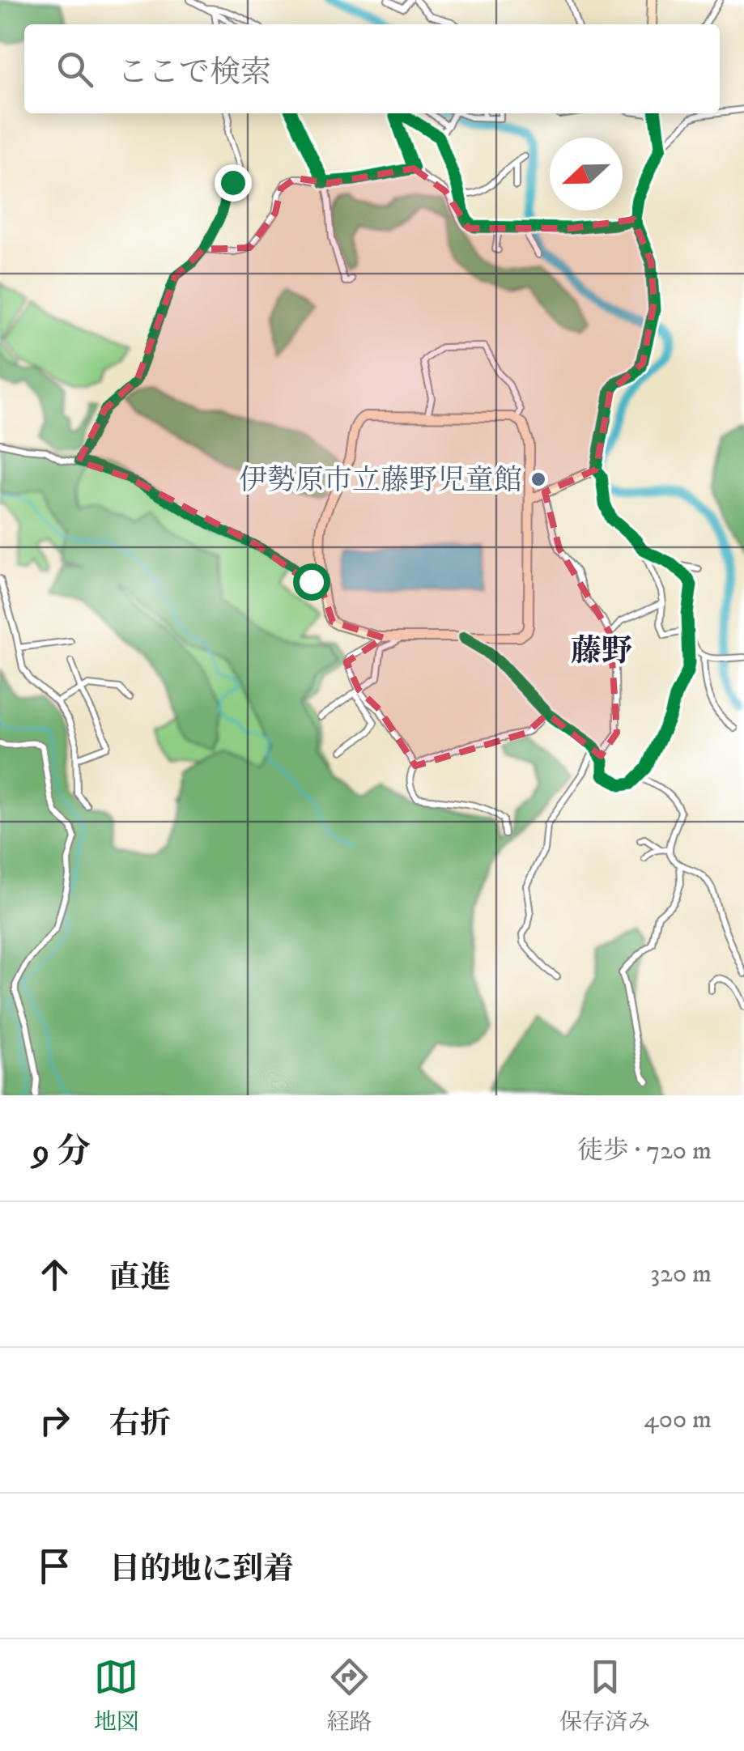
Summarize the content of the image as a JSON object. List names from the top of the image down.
{
  "districts": ["藤野"],
  "places": ["伊勢原市立藤野児童館"],
  "north": "left",
  "page": {
    "search": "ここで検索",
    "heading": ["9 分", "徒歩 · 720 m"],
    "list": [
      ["直進", "320 m"],
      ["右折", "400 m"],
      "目的地に到着"
    ],
    "nav": ["地図", "経路", "保存済み"]
  }
}
